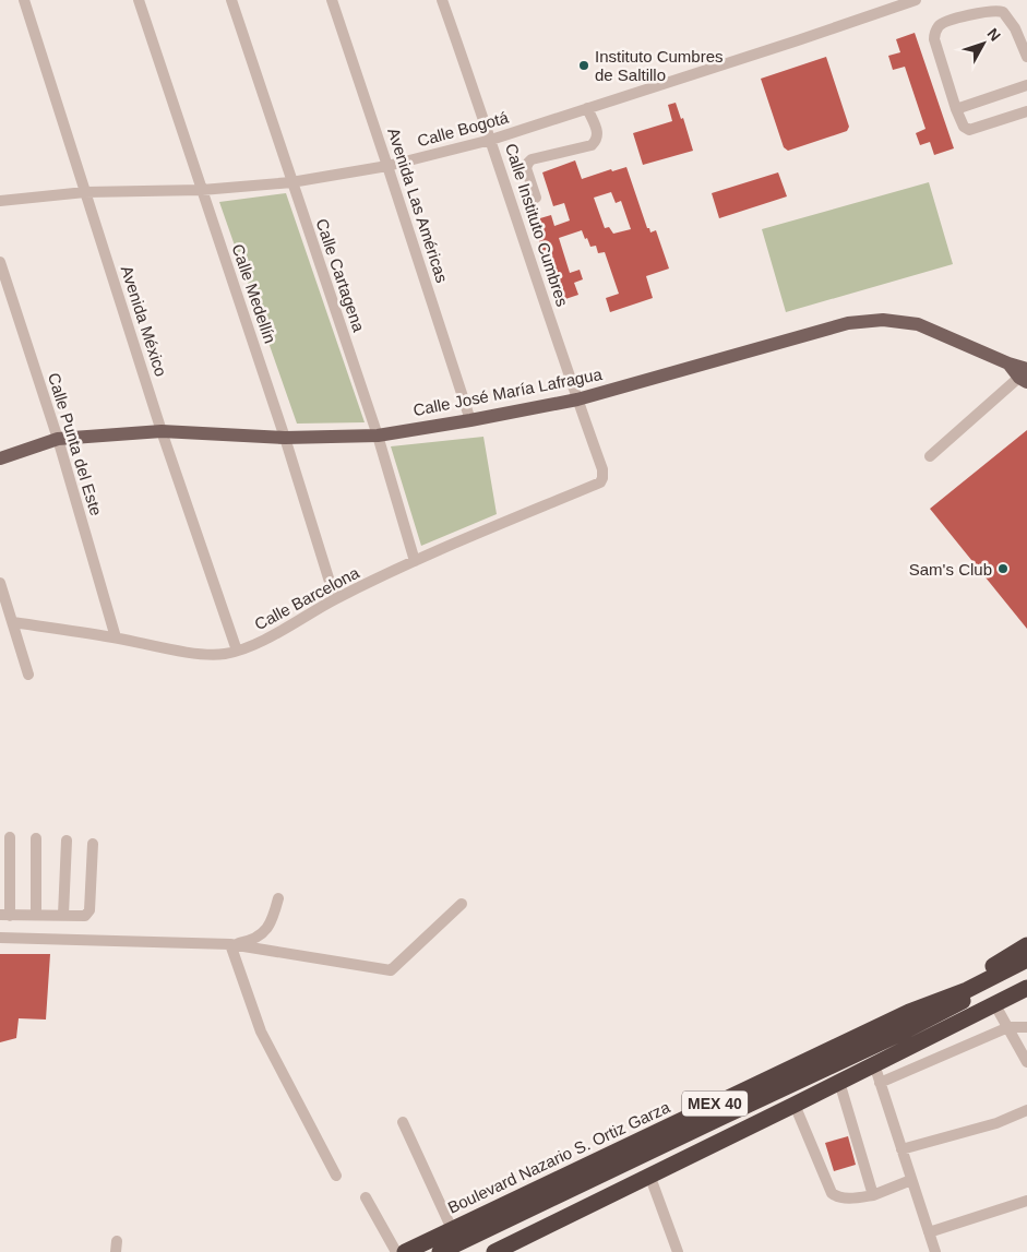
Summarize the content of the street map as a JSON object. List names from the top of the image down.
{
  "streets": {
    "highway": ["MEX 40", "Boulevard Nazario S. Ortiz Garza"],
    "main road": ["Calle José María Lafragua"],
    "street": [
      "Calle Bogotá",
      "Avenida Las Américas",
      "Calle Instituto Cumbres",
      "Calle Cartagena",
      "Calle Medellín",
      "Avenida México",
      "Calle Punta del Este",
      "Calle Barcelona"
    ]
  },
  "crossings": [
    ["Calle Bogotá", "Avenida Las Américas"],
    ["Calle Bogotá", "Calle Instituto Cumbres"],
    ["Calle Bogotá", "Calle Cartagena"],
    ["Calle Bogotá", "Calle Medellín"],
    ["Calle Bogotá", "Avenida México"],
    ["Avenida Las Américas", "Calle José María Lafragua"],
    ["Calle Instituto Cumbres", "Calle José María Lafragua"],
    ["Calle Instituto Cumbres", "Calle Barcelona"],
    ["Calle Cartagena", "Calle José María Lafragua"],
    ["Calle Cartagena", "Calle Barcelona"],
    ["Calle Medellín", "Calle José María Lafragua"],
    ["Calle Medellín", "Calle Barcelona"],
    ["Avenida México", "Calle José María Lafragua"],
    ["Avenida México", "Calle Barcelona"],
    ["Calle José María Lafragua", "Calle Punta del Este"],
    ["Calle Punta del Este", "Calle Barcelona"]
  ],
  "places": ["Instituto Cumbres de Saltillo", "Sam's Club"],
  "north": "top right"
}
